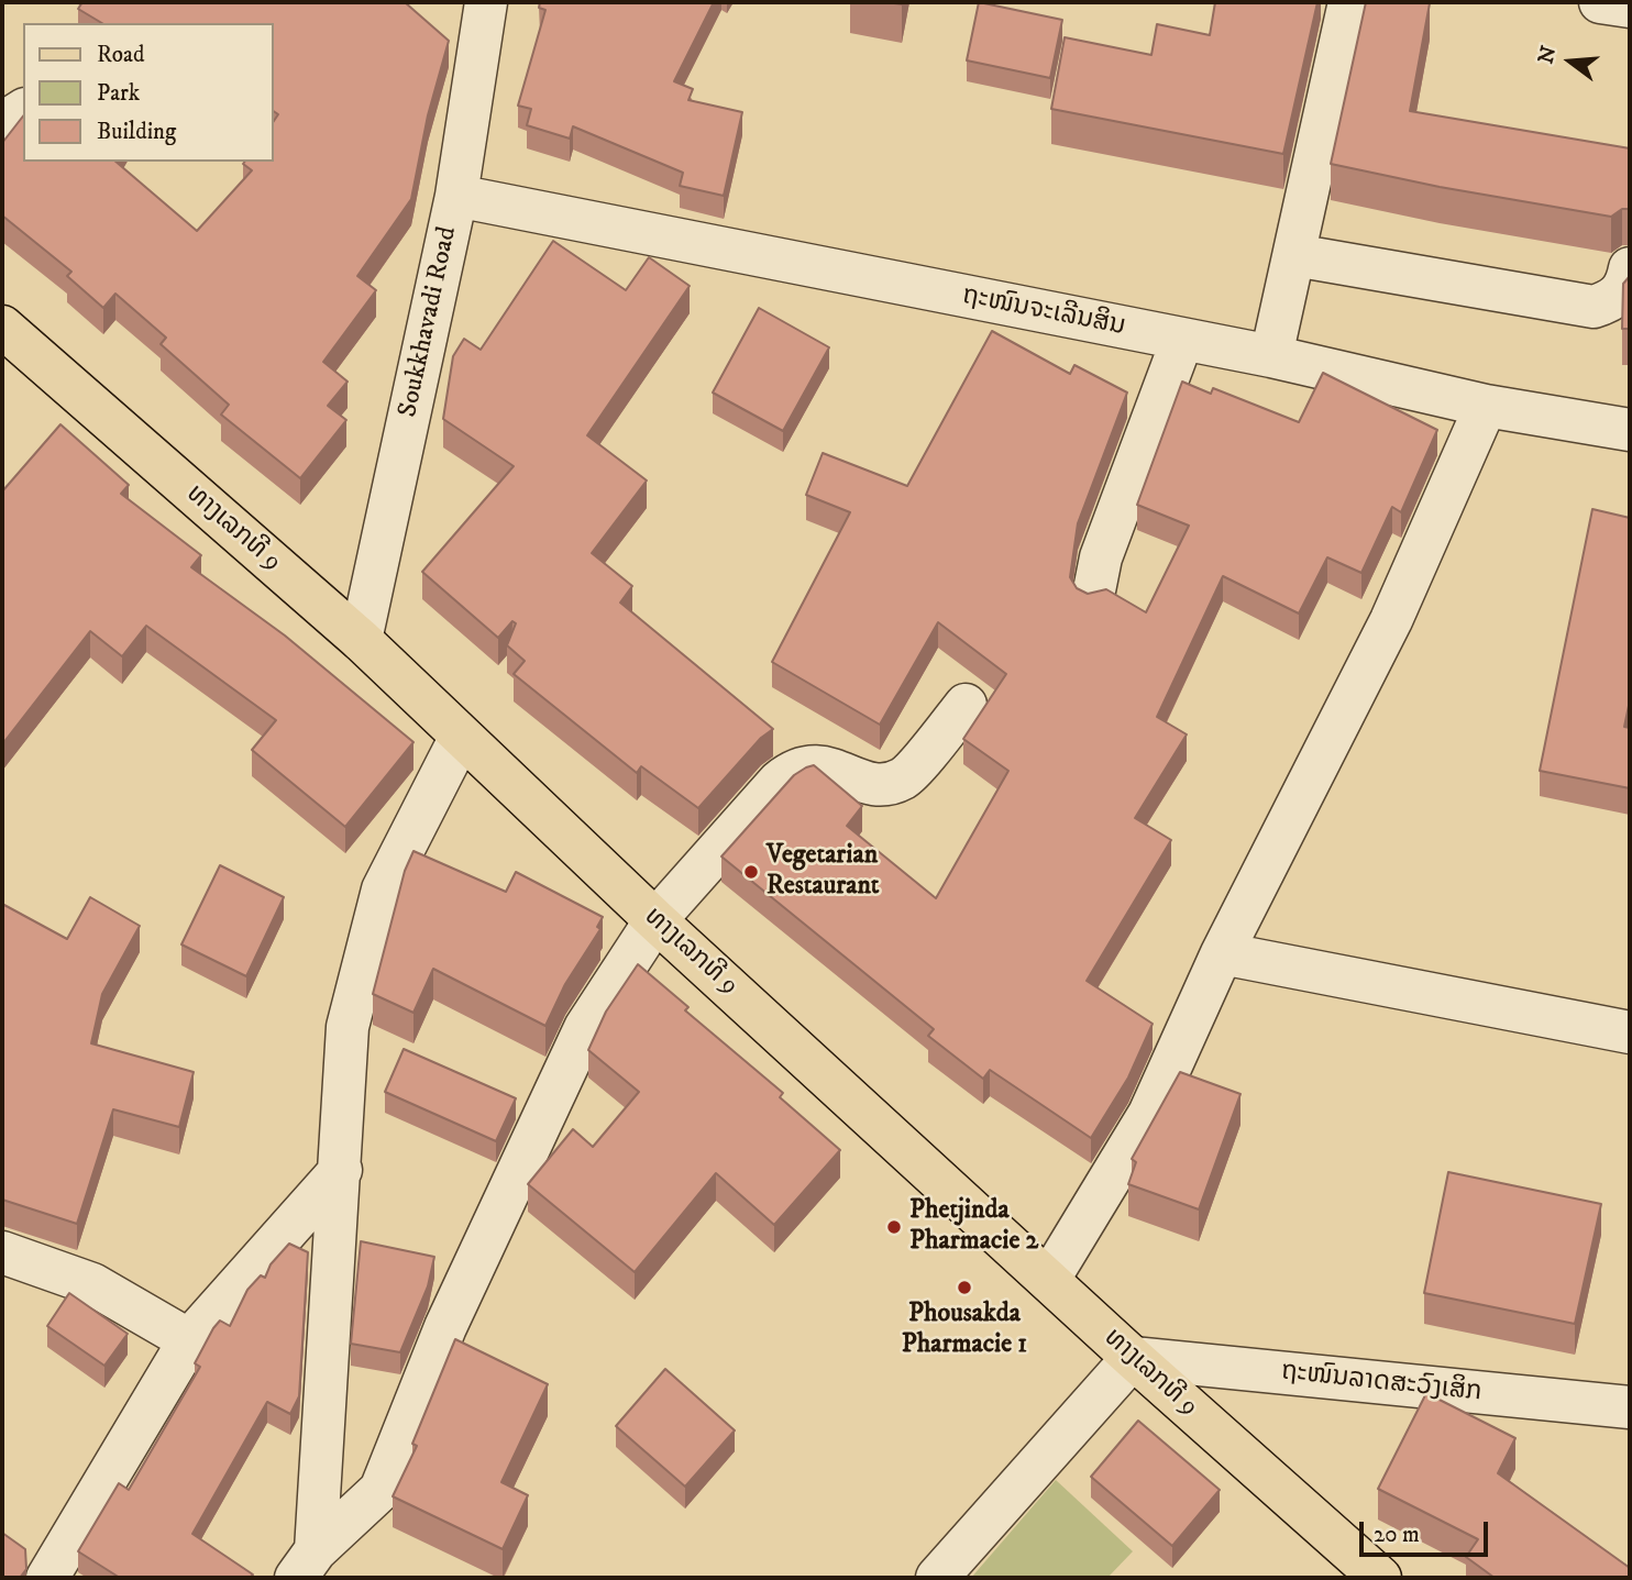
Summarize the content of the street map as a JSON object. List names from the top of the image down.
{
  "streets": {
    "main road": ["ທາງເລກທີ 9"],
    "street": ["ຖະໜົນຈະເລີນສິນ", "Soukkhavadi Road", "ຖະໜົນລາດສະວົງເສິກ"]
  },
  "crossings": [
    ["ຖະໜົນຈະເລີນສິນ", "Soukkhavadi Road"],
    ["Soukkhavadi Road", "ທາງເລກທີ 9"],
    ["ທາງເລກທີ 9", "ຖະໜົນລາດສະວົງເສິກ"]
  ],
  "places": ["Vegetarian Restaurant", "Phetjinda Pharmacie 2", "Phousakda Pharmacie 1"],
  "legend": ["Road", "Park", "Building"],
  "scale_bar": "20 m",
  "north": "left"
}
